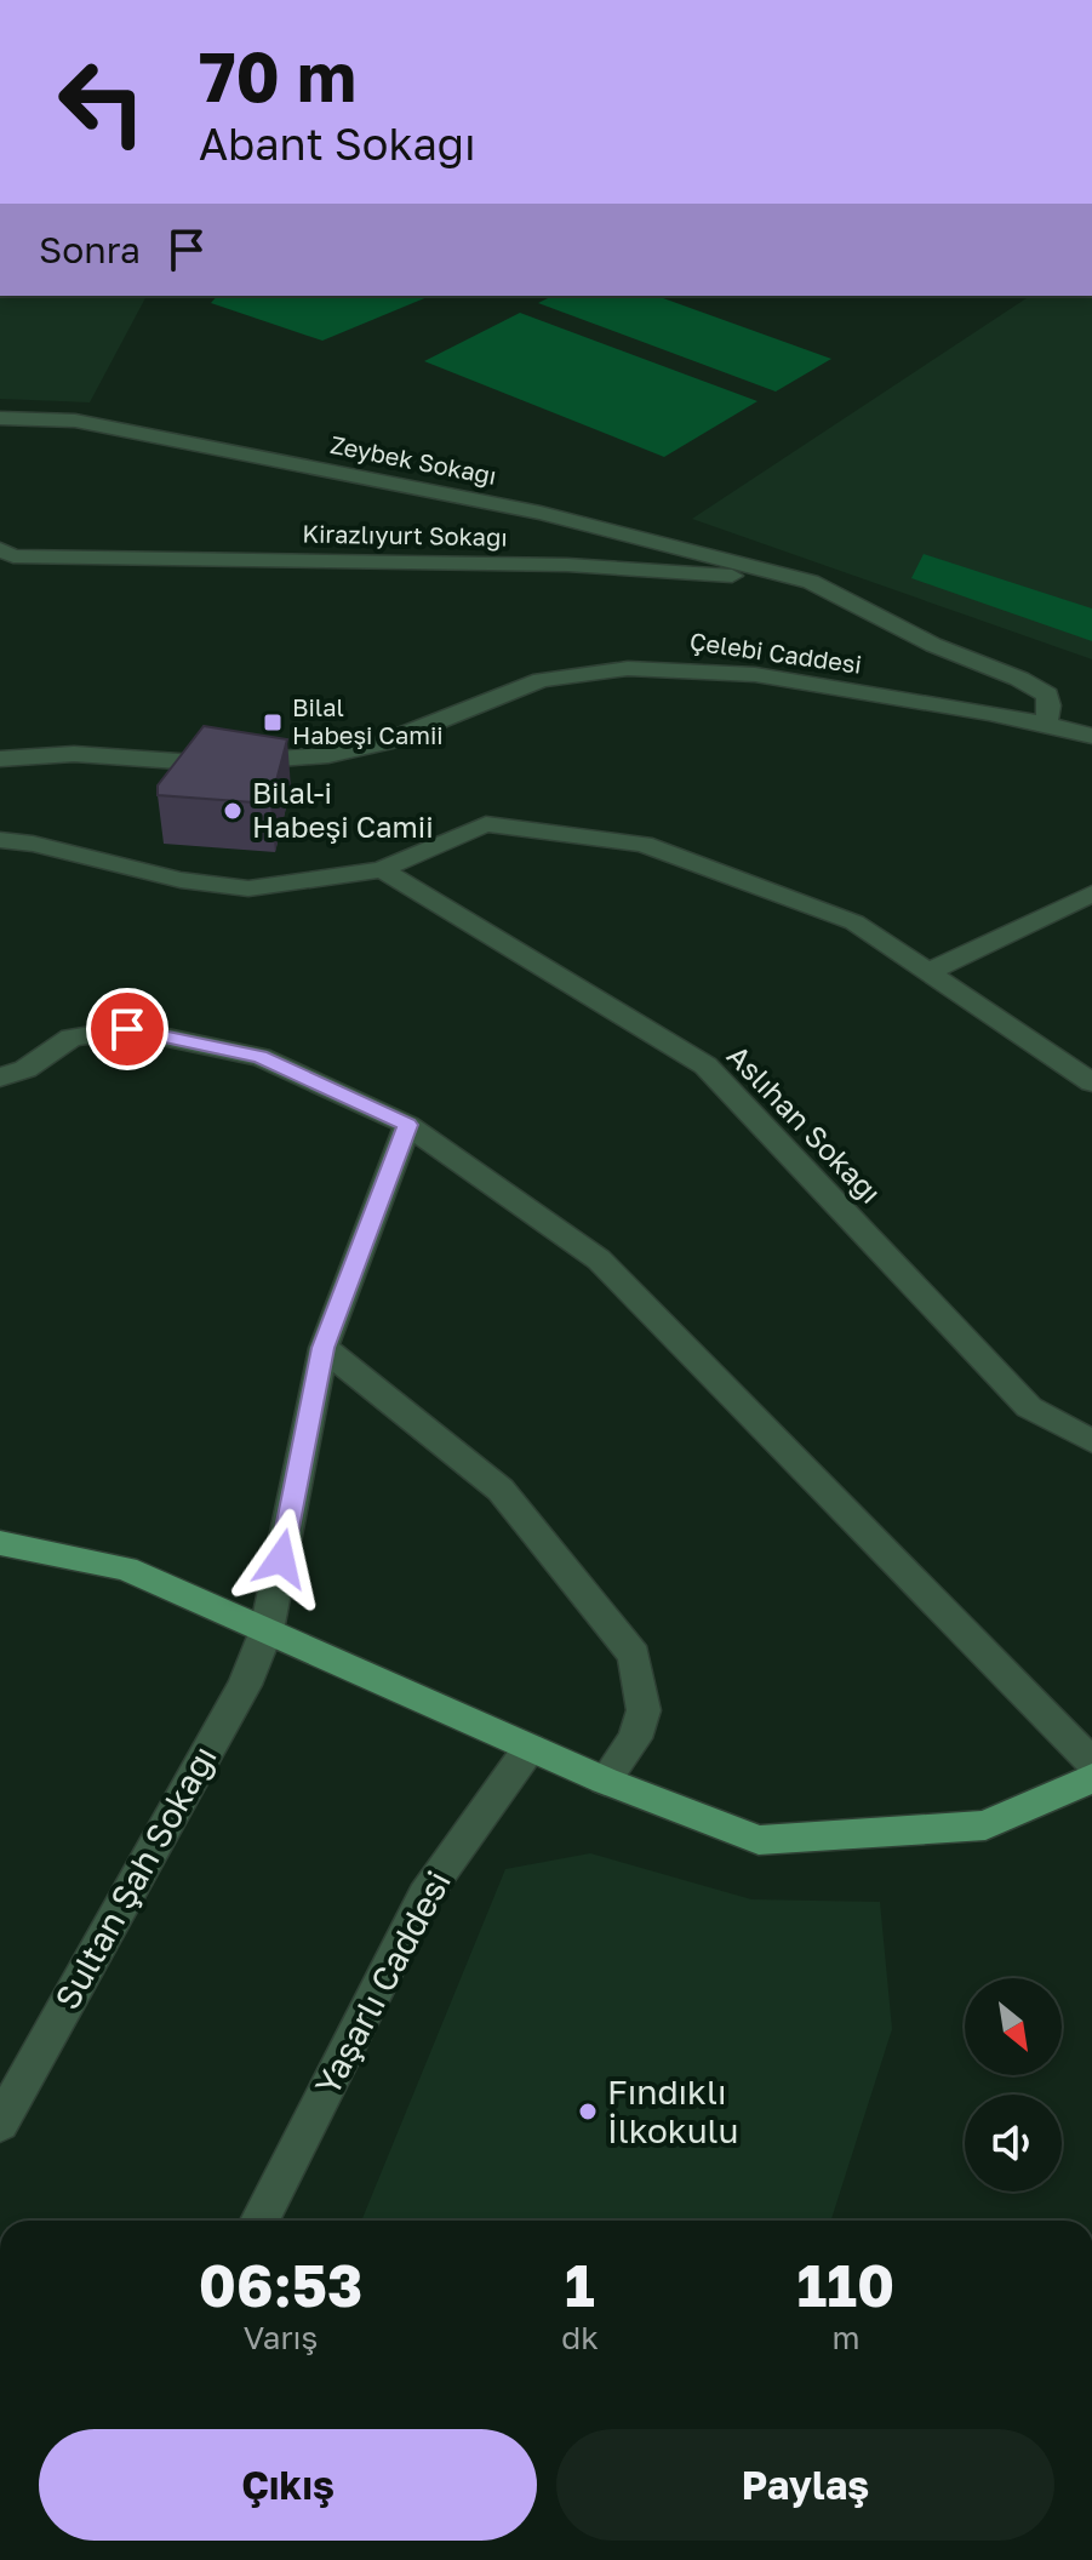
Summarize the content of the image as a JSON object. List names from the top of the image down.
{
  "streets": {
    "street": [
      "Zeybek Sokağı",
      "Kirazlıyurt Sokağı",
      "Çelebi Caddesi",
      "Aslıhan Sokağı",
      "Sultan Şah Sokağı",
      "Yaşarlı Caddesi"
    ]
  },
  "crossings": [
    ["Zeybek Sokağı", "Kirazlıyurt Sokağı"]
  ],
  "places": {
    "transit": ["Bilal Habeşi Camii"],
    "other": ["Bilal-i Habeşi Camii", "Fındıklı İlkokulu"]
  },
  "north": "bottom right",
  "page": {
    "turn": ["70 m", "Abant Sokağı"],
    "then": "Sonra",
    "eta": [
      "06:53",
      "Varış",
      "1",
      "dk",
      "110",
      "m"
    ],
    "buttons": ["Çıkış", "Paylaş"]
  }
}
